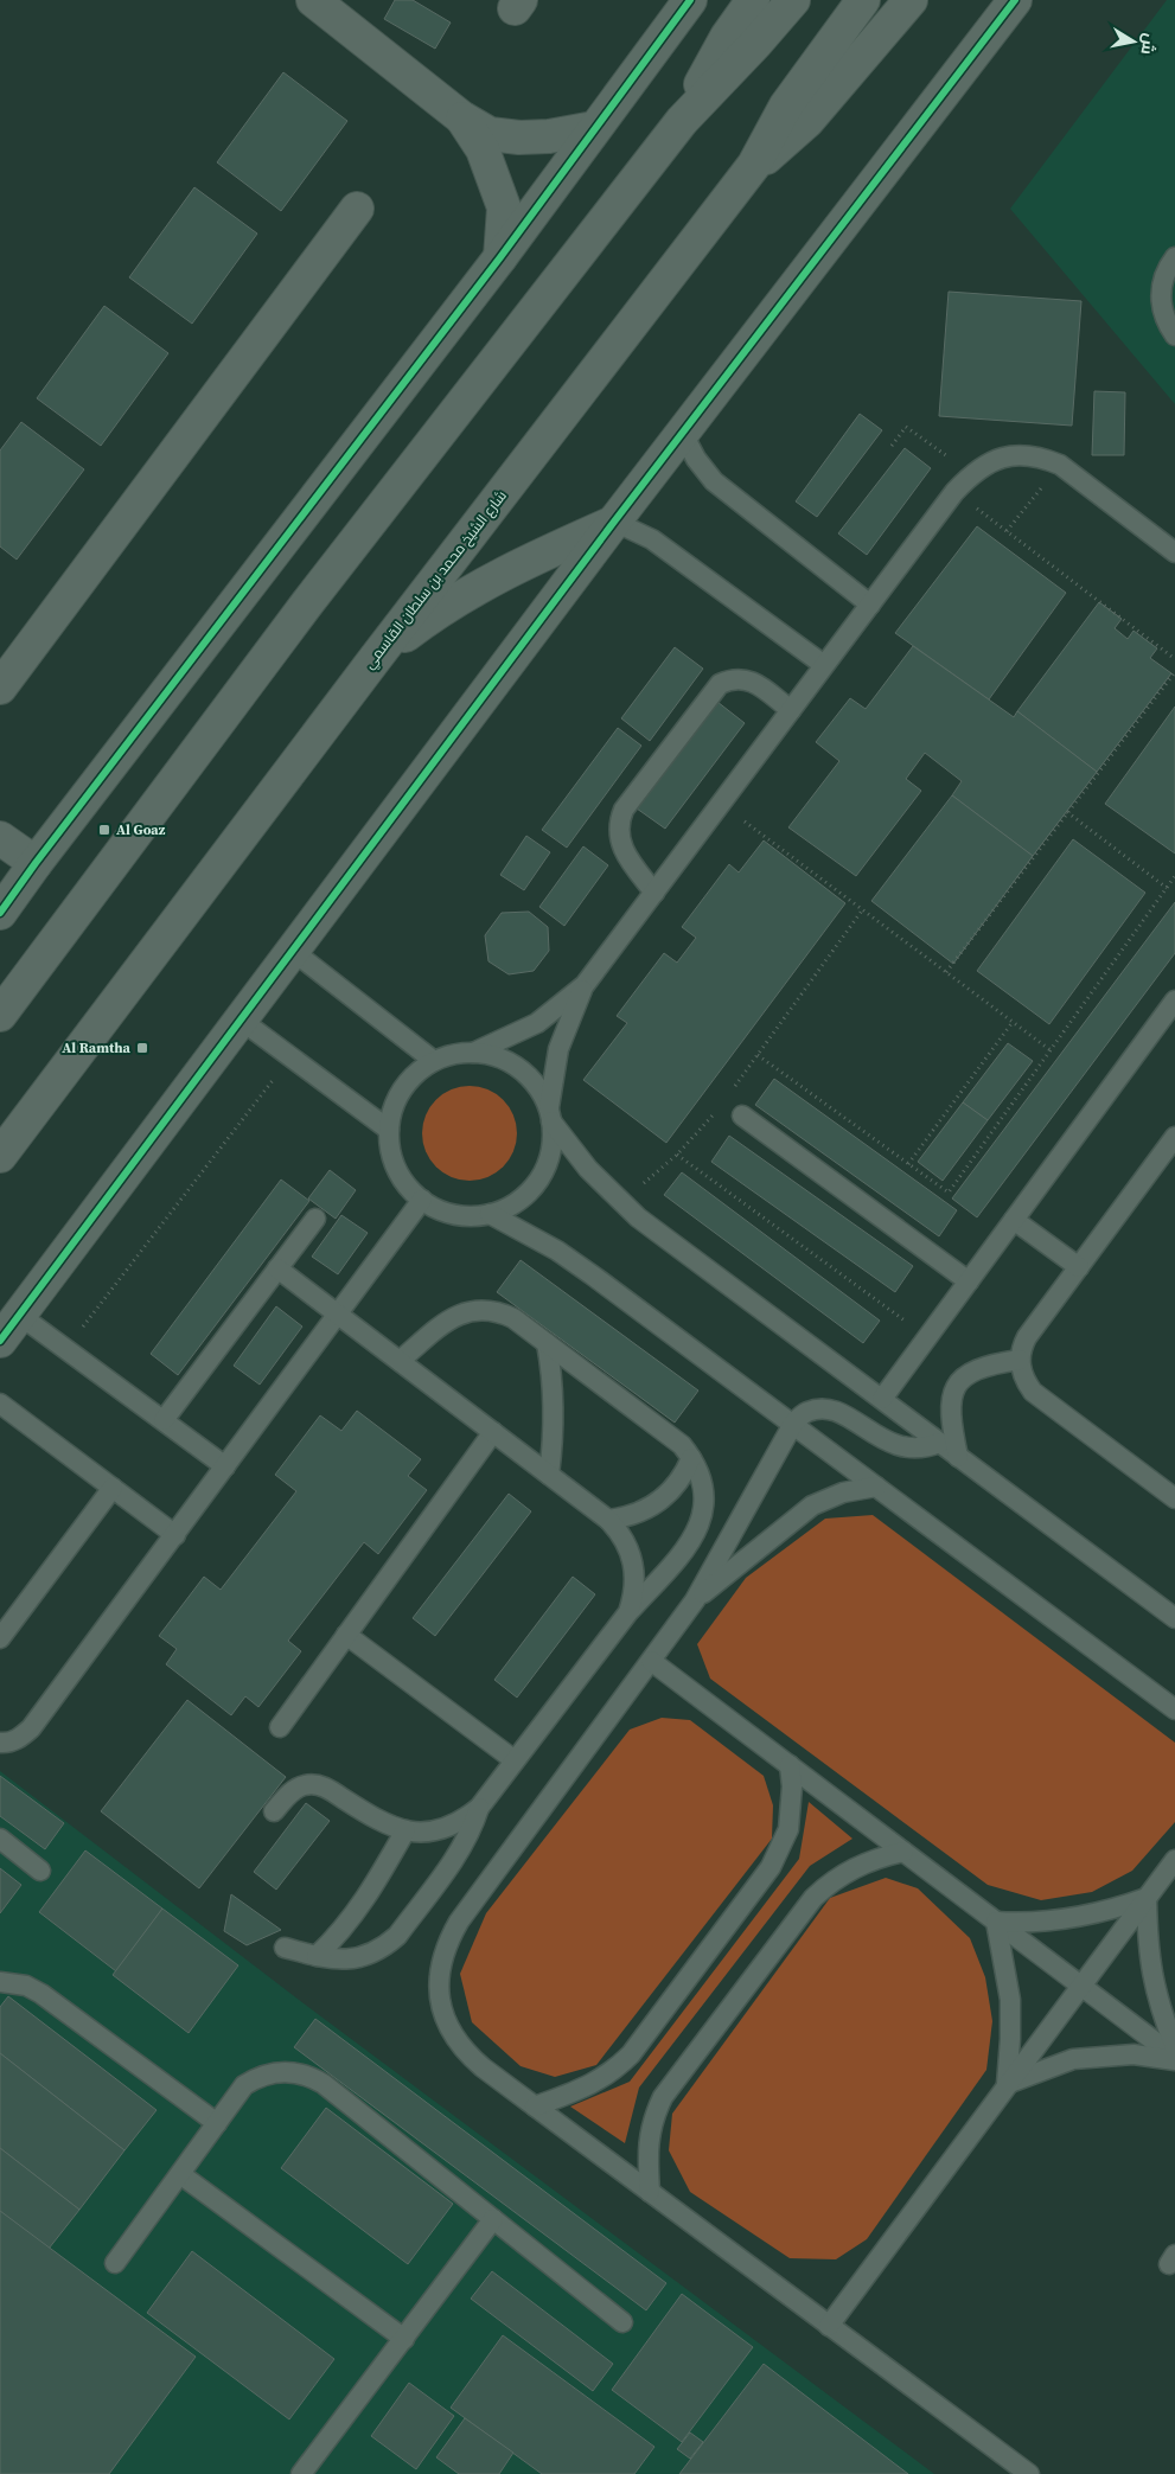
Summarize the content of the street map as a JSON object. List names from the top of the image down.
{
  "streets": {
    "street": ["شارع الشيخ محمد بن سلطان القاسمي"]
  },
  "places": {
    "transit": ["Al Goaz", "Al Ramtha"]
  },
  "north": "right"
}
